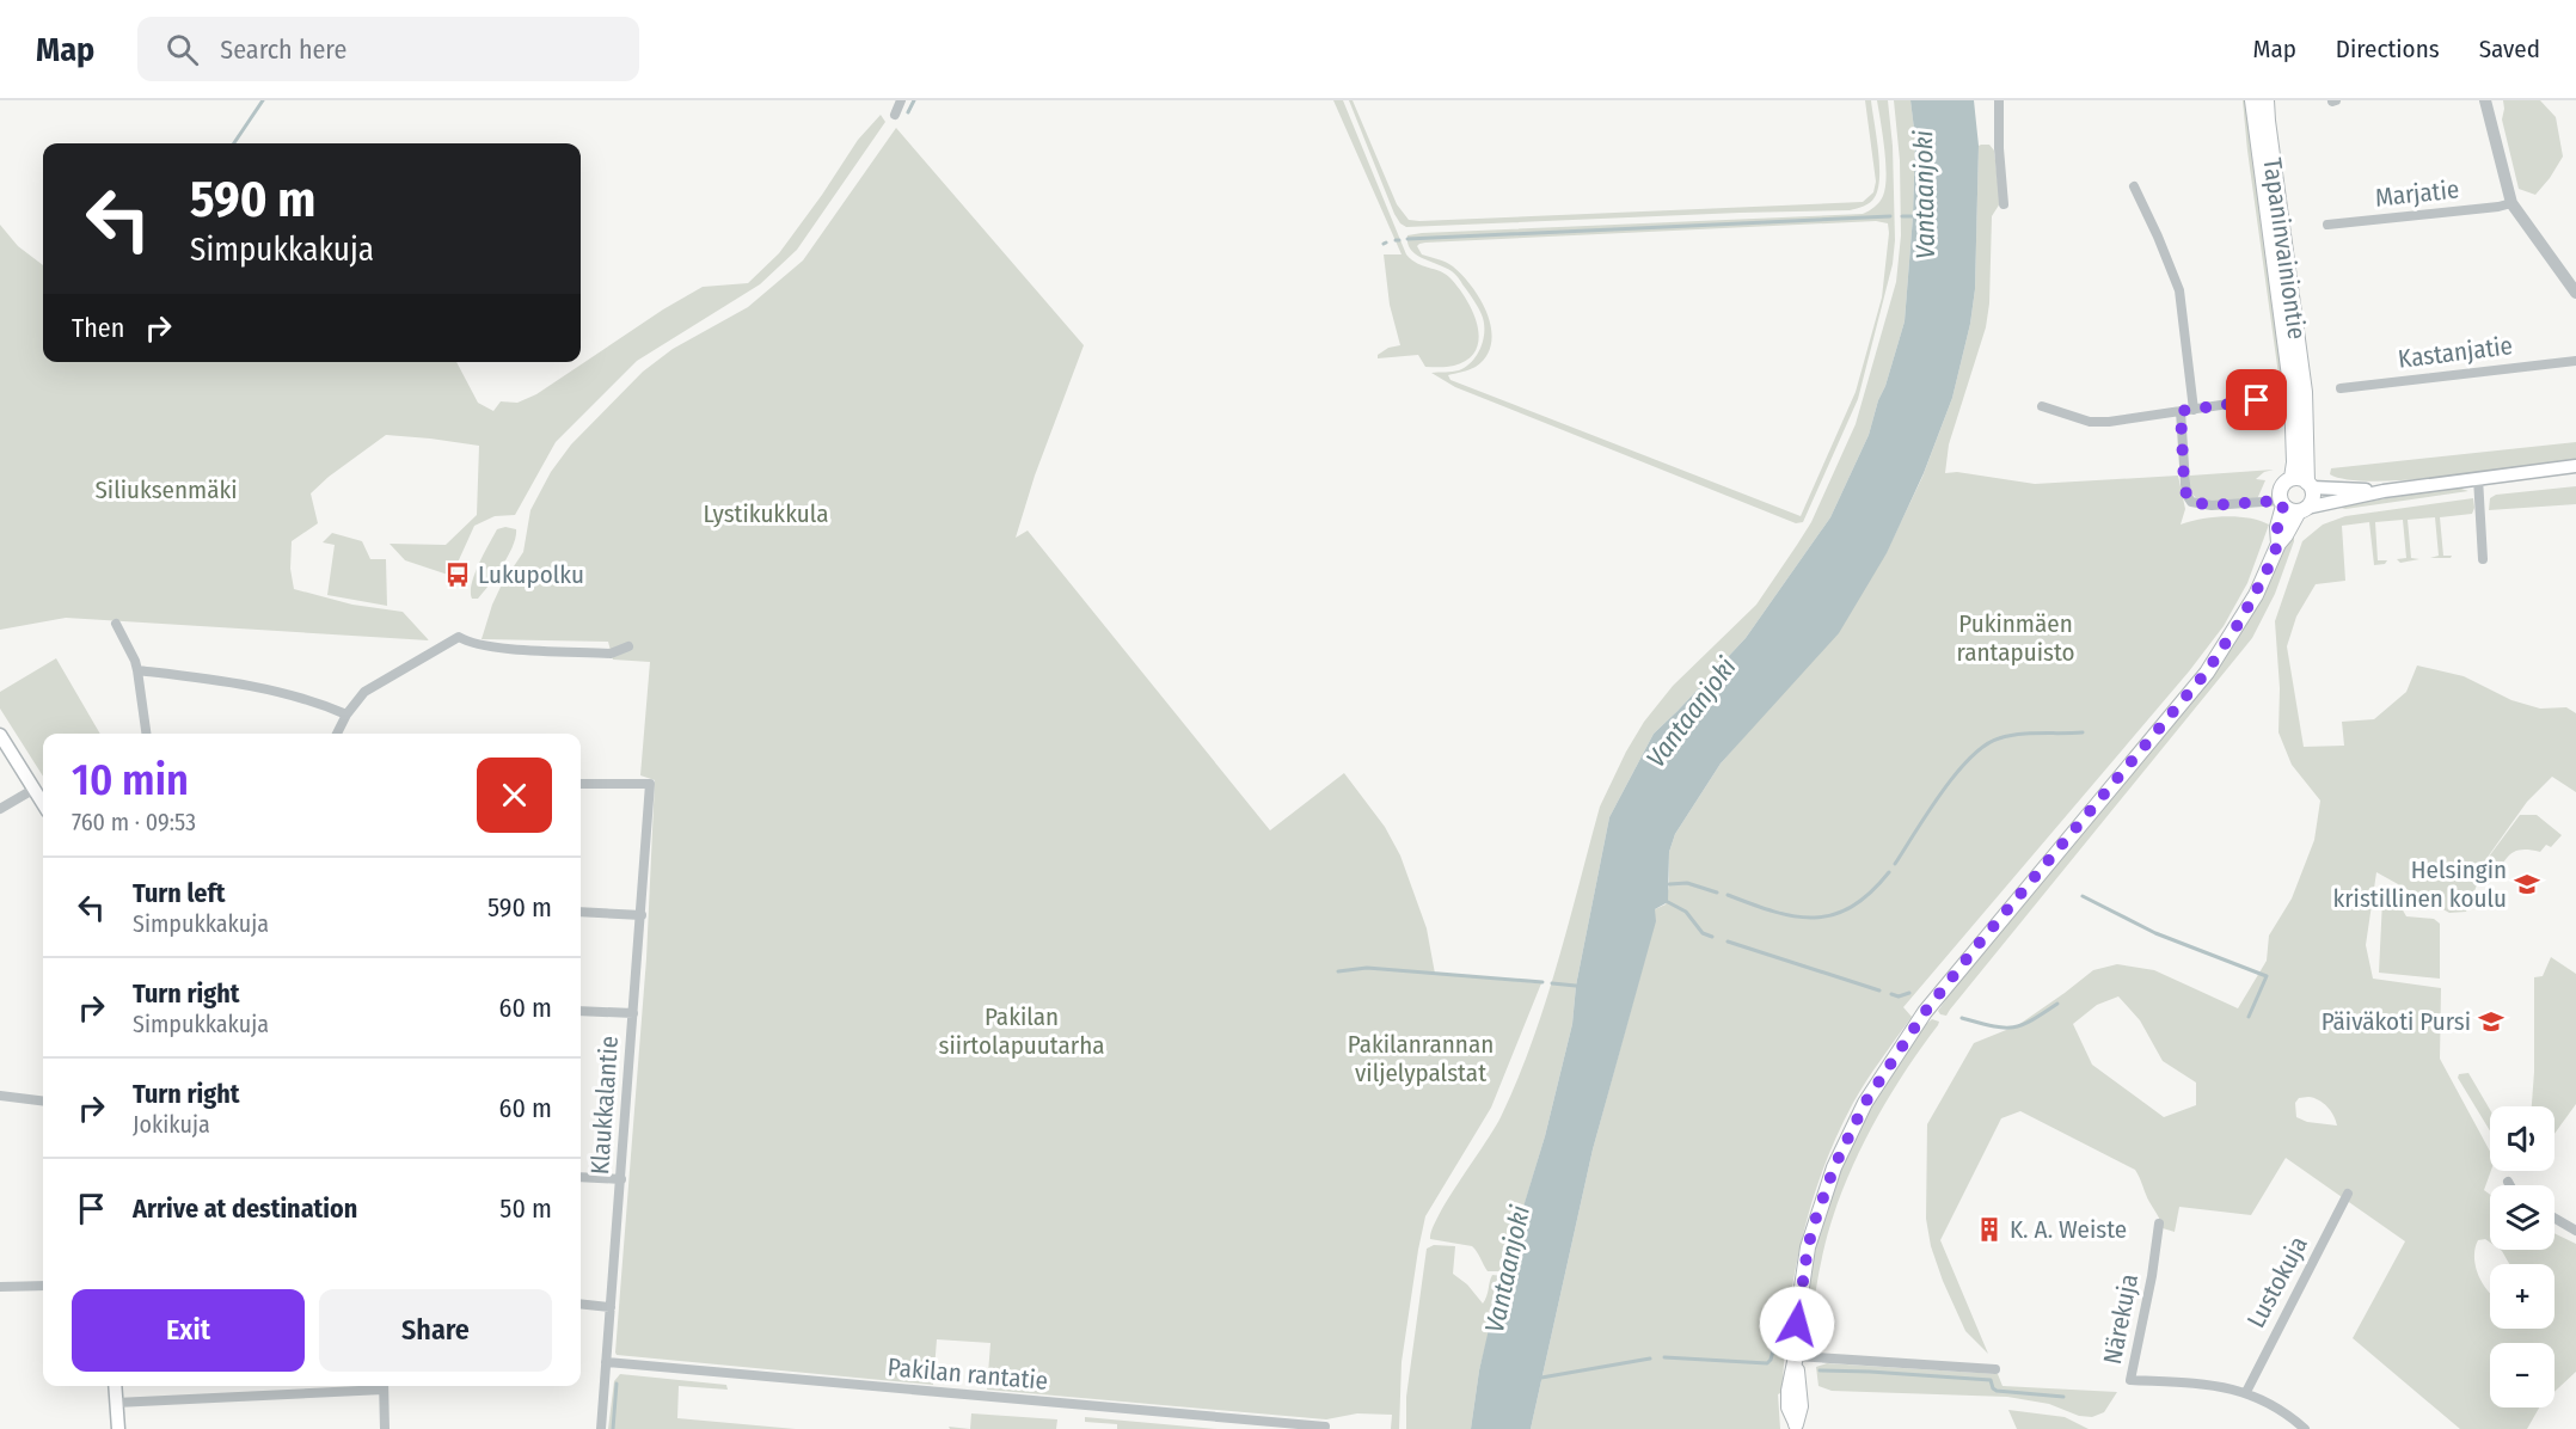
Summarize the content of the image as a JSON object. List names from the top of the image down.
{
  "streets": {
    "main road": ["Tapaninvainiontie"],
    "street": [
      "Marjatie",
      "Kastanjatie",
      "Klaukkalantie",
      "Lustokuja",
      "Närekuja",
      "Pakilan rantatie"
    ]
  },
  "crossings": [
    ["Klaukkalantie", "Pakilan rantatie"],
    ["Lustokuja", "Närekuja"]
  ],
  "water": ["Vantaanjoki"],
  "parks": [
    "Siliuksenmäki",
    "Lystikukkula",
    "Pukinmäen rantapuisto",
    "Pakilan siirtolapuutarha",
    "Pakilanrannan viljelypalstat"
  ],
  "places": {
    "bus stop": ["Lukupolku"],
    "school or university": ["Helsingin kristillinen koulu", "Päiväkoti Pursi"],
    "building": ["K. A. Weiste"]
  },
  "page": {
    "header": "Map",
    "search": "Search here",
    "nav": ["Map", "Directions", "Saved"],
    "turn": ["590 m", "Simpukkakuja"],
    "then": "Then",
    "heading": ["10 min", "760 m · 09:53"],
    "list": [
      {
        "name": "Turn left",
        "note": "Simpukkakuja",
        "value": "590 m"
      },
      {
        "name": "Turn right",
        "note": "Simpukkakuja",
        "value": "60 m"
      },
      {
        "name": "Turn right",
        "note": "Jokikuja",
        "value": "60 m"
      },
      {
        "name": "Arrive at destination",
        "value": "50 m"
      }
    ],
    "map_buttons": ["+", "−"],
    "buttons": ["Exit", "Share"]
  }
}
